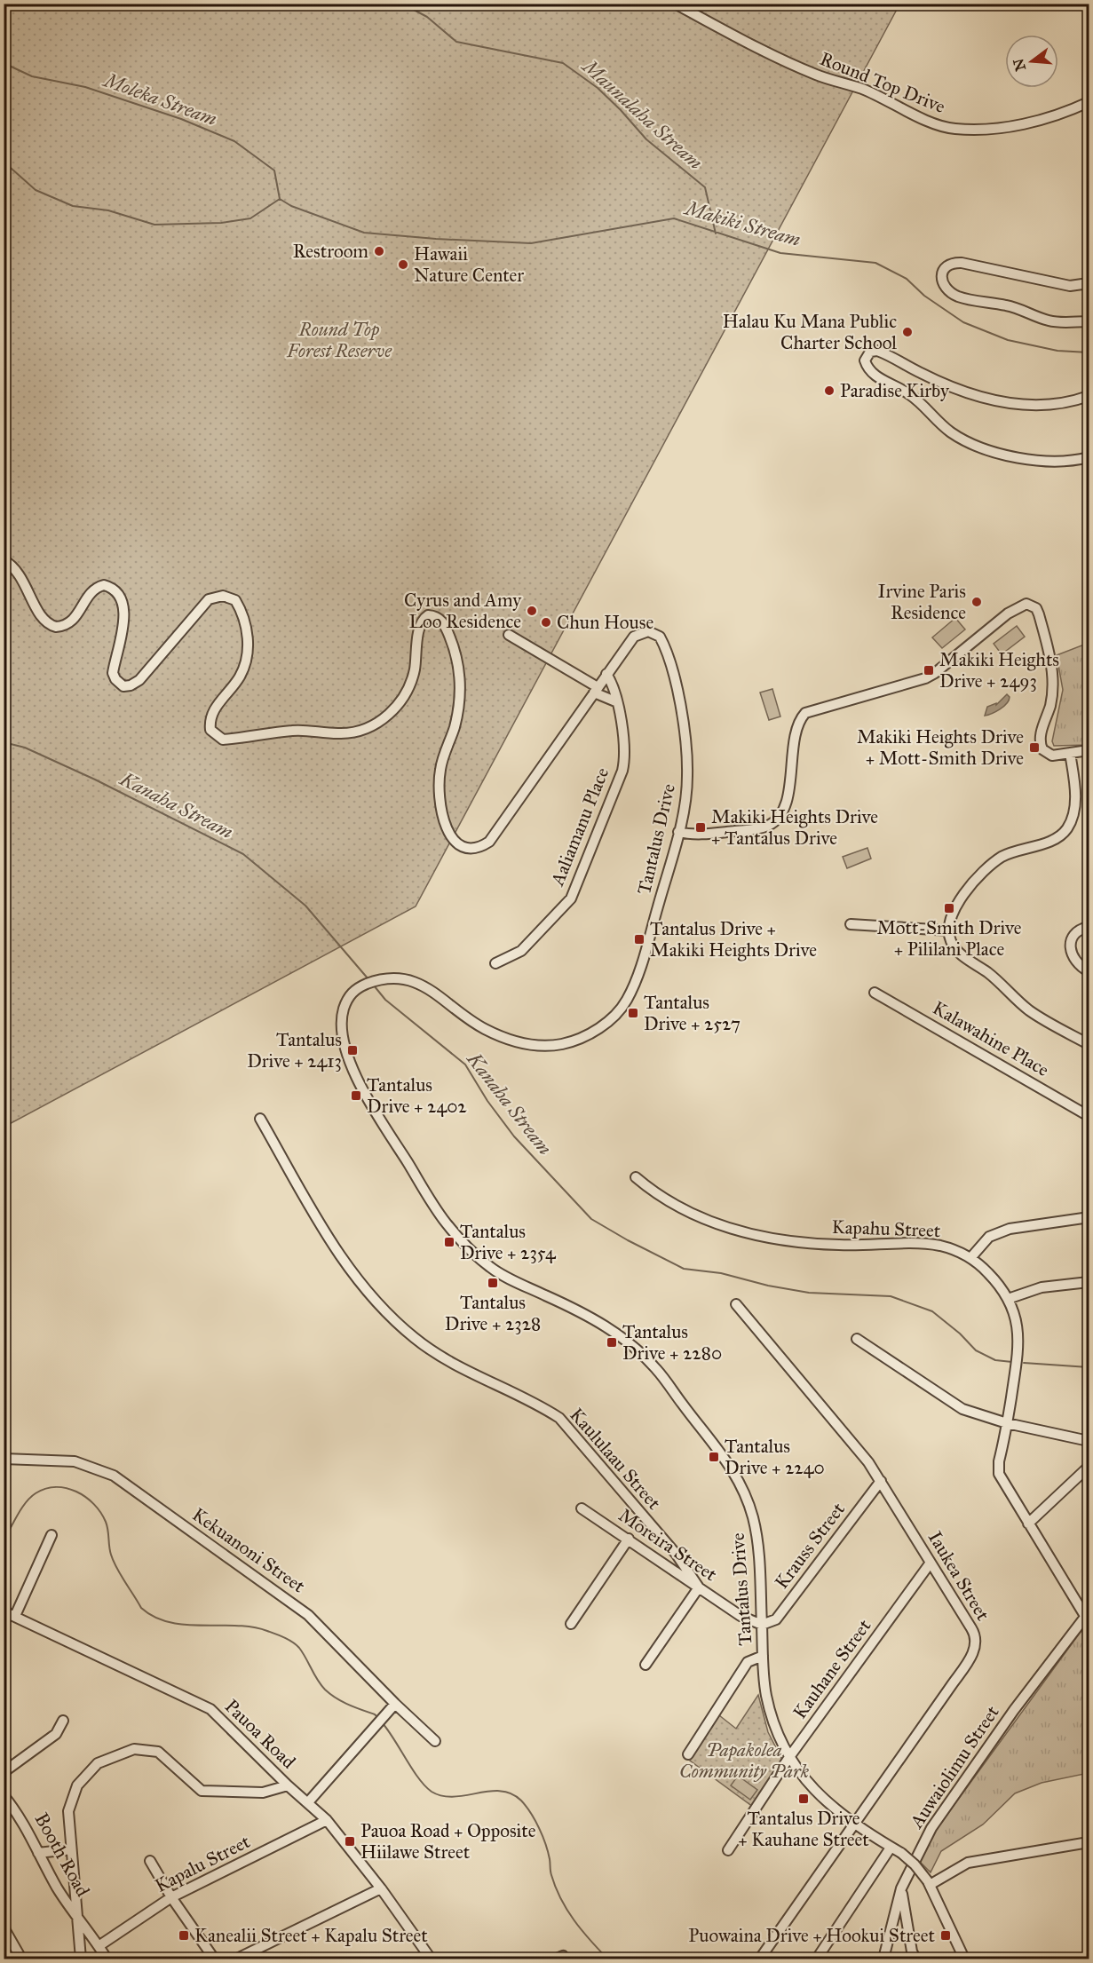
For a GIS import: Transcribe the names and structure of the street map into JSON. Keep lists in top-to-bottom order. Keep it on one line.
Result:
{"streets":{"street":["Round Top Drive","Aaliamanu Place","Tantalus Drive","Kalawahine Place","Kapahu Street","Kaululaau Street","Moreira Street","Krauss Street","Kekuanoni Street","Iaukea Street","Kauhane Street","Pauoa Road","Auwaiolimu Street","Booth Road","Kapalu Street"]},"crossings":[["Aaliamanu Place","Tantalus Drive"],["Tantalus Drive","Moreira Street"],["Tantalus Drive","Krauss Street"],["Tantalus Drive","Iaukea Street"],["Tantalus Drive","Kauhane Street"],["Kapahu Street","Auwaiolimu Street"],["Kaululaau Street","Moreira Street"],["Moreira Street","Krauss Street"],["Krauss Street","Iaukea Street"],["Iaukea Street","Kauhane Street"],["Pauoa Road","Kapalu Street"],["Booth Road","Kapalu Street"]],"water":["Moleka Stream","Maunalaha Stream","Makiki Stream","Kanaha Stream"],"parks":["Round Top Forest Reserve","Papakolea Community Park"],"places":{"other":["Restroom","Hawaii Nature Center","Halau Ku Mana Public Charter School","Paradise Kirby","Irvine Paris Residence","Cyrus and Amy Loo Residence","Chun House"],"transit":["Makiki Heights Drive + 2493","Makiki Heights Drive + Mott-Smith Drive","Makiki Heights Drive + Tantalus Drive","Mott-Smith Drive + Pililani Place","Tantalus Drive + Makiki Heights Drive","Tantalus Drive + 2527","Tantalus Drive + 2413","Tantalus Drive + 2402","Tantalus Drive + 2354","Tantalus Drive + 2328","Tantalus Drive + 2280","Tantalus Drive + 2240","Tantalus Drive + Kauhane Street","Pauoa Road + Opposite Hiilawe Street","Kanealii Street + Kapalu Street","Puowaina Drive + Hookui Street"]},"north":"left"}
